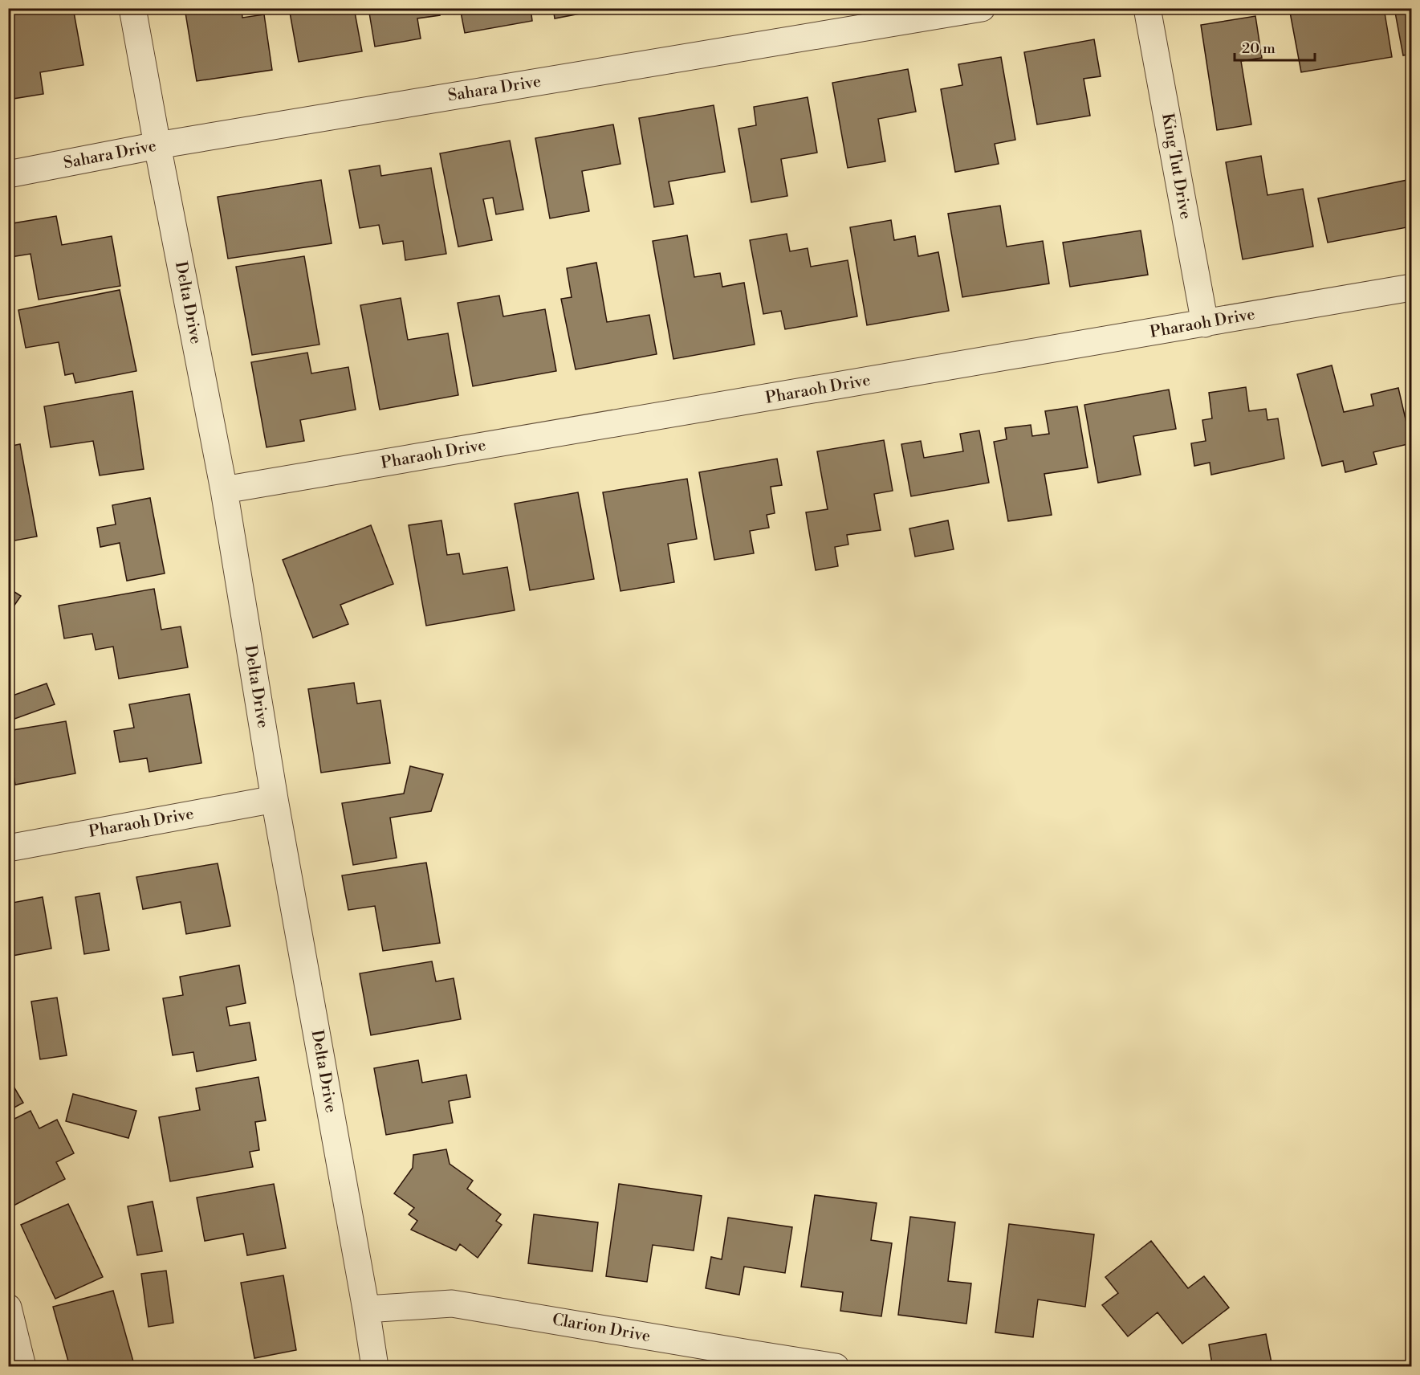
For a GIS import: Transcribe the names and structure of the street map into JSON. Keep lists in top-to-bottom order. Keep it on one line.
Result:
{"streets":{"street":["Sahara Drive","King Tut Drive","Delta Drive","Pharaoh Drive","Clarion Drive"]},"crossings":[["Sahara Drive","Delta Drive"],["King Tut Drive","Pharaoh Drive"],["Delta Drive","Pharaoh Drive"],["Delta Drive","Clarion Drive"]],"scale_bar":"20 m"}
